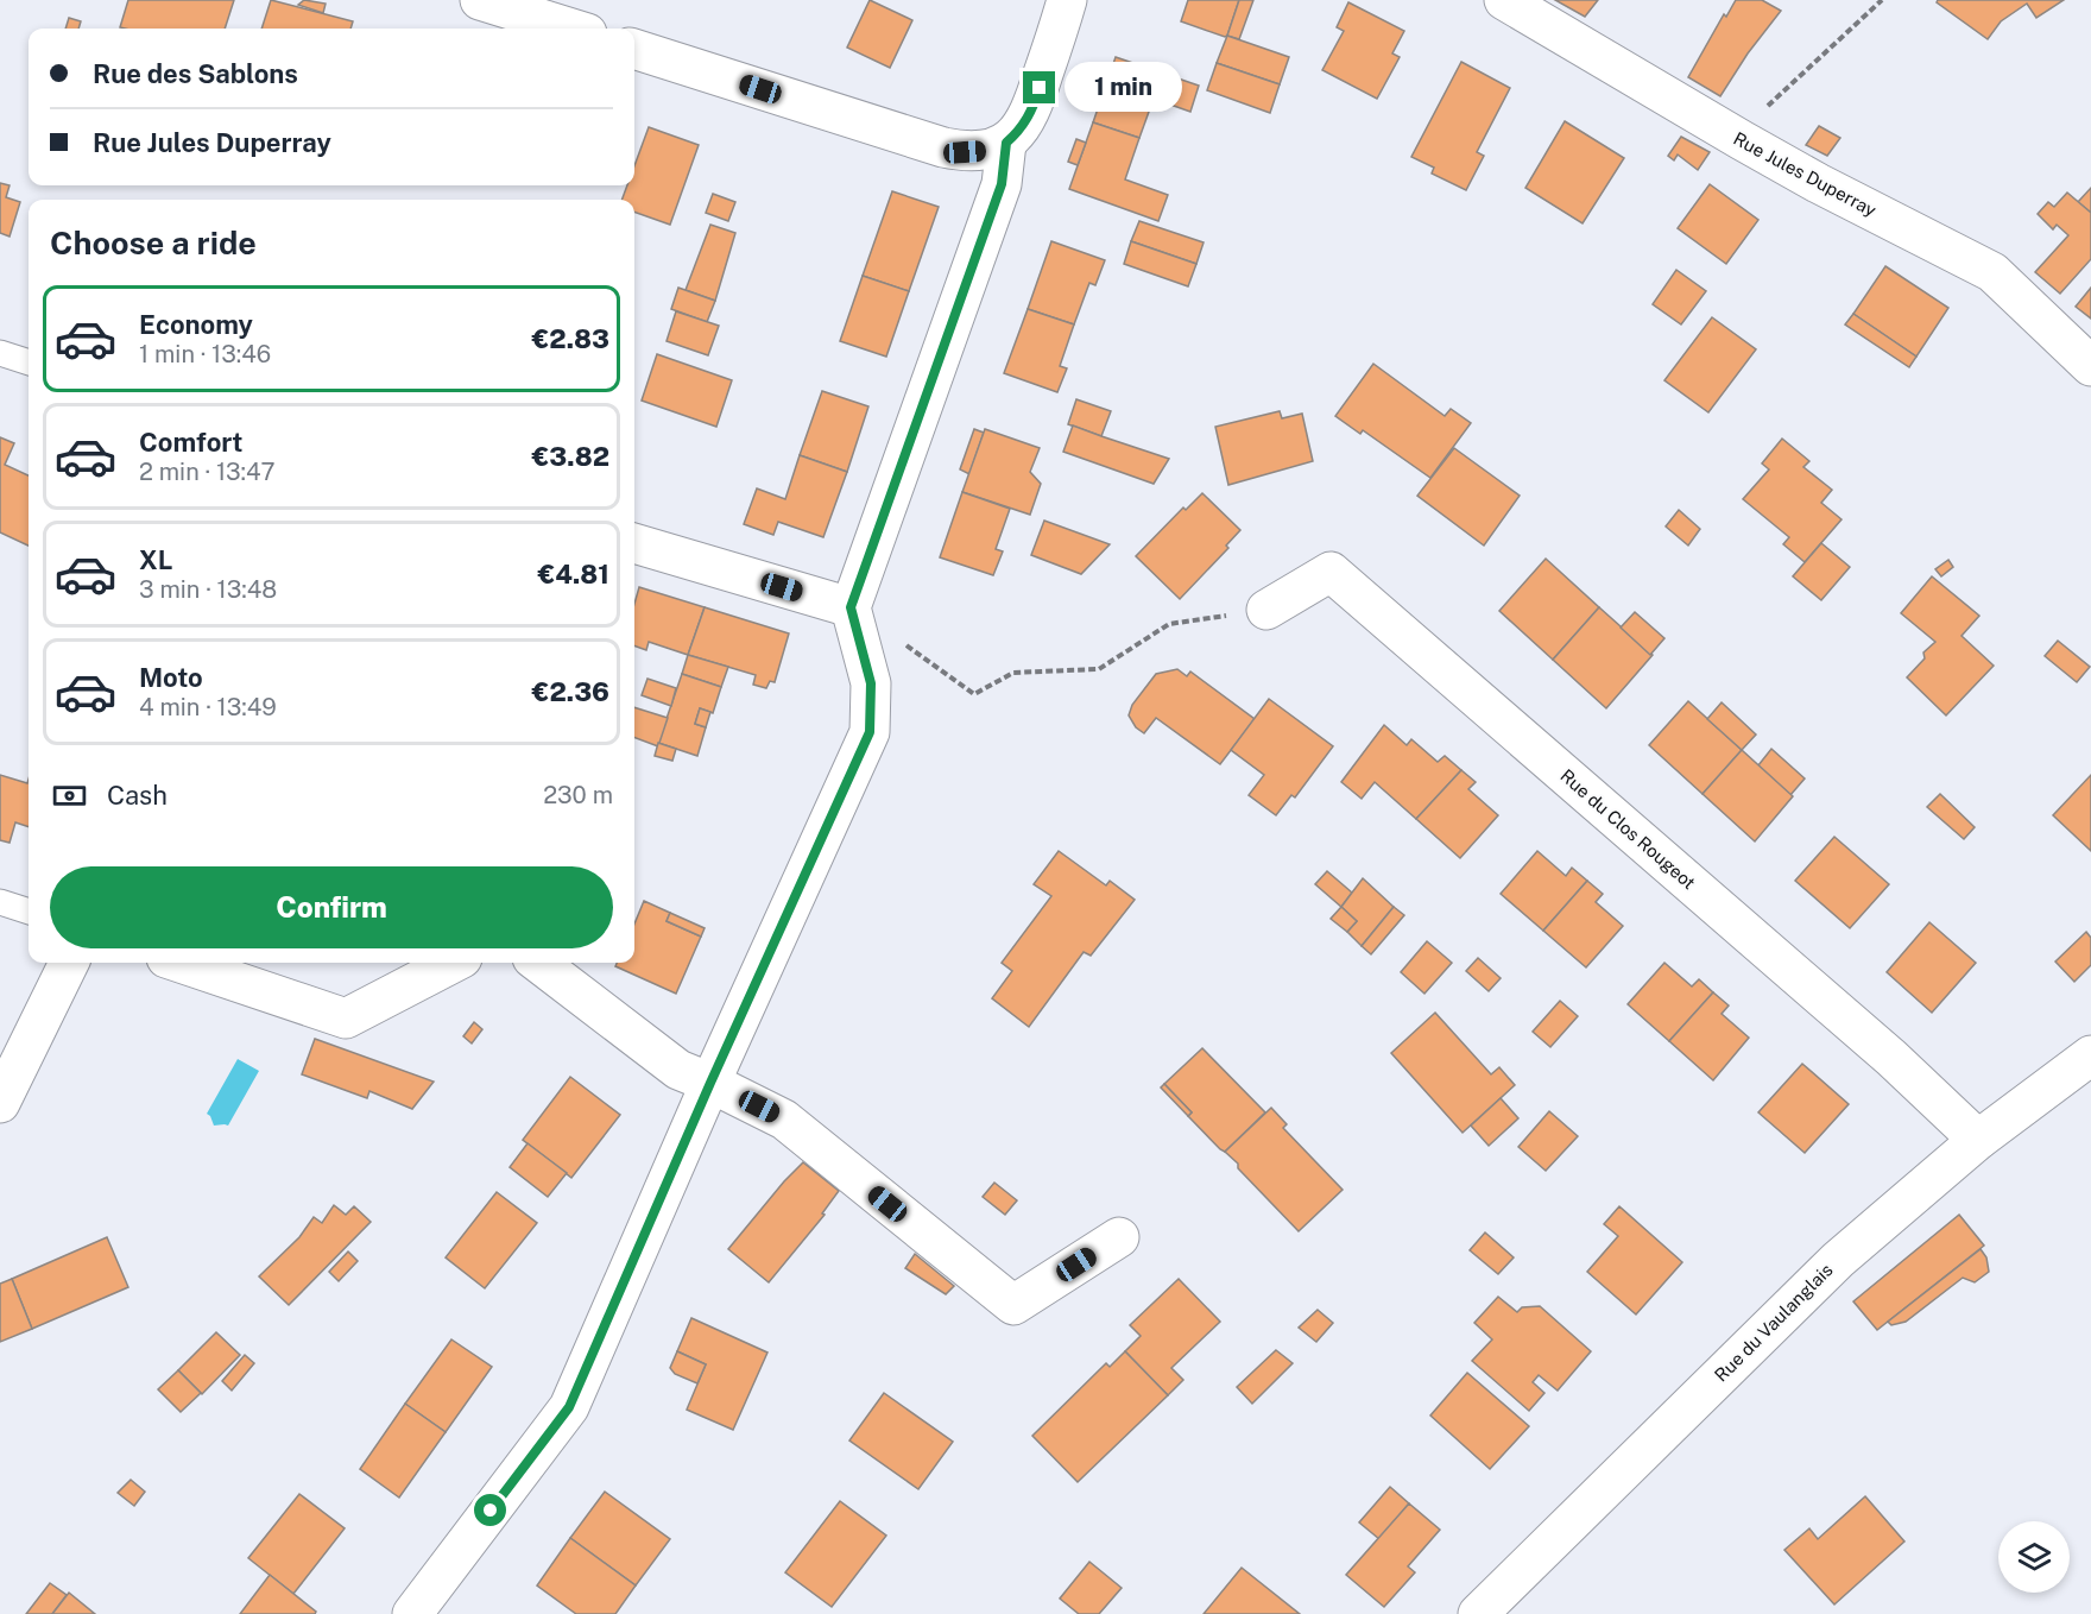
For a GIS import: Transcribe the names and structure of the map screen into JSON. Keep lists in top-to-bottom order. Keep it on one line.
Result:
{"streets":{"street":["Rue Jules Duperray","Rue du Clos Rougeot","Rue du Vaulanglais"]},"crossings":[["Rue du Clos Rougeot","Rue du Vaulanglais"]],"page":{"banner":["Rue des Sablons","Rue Jules Duperray"],"bubble":"1 min","heading":"Choose a ride","list":[{"name":"Economy","note":"1 min · 13:46","value":"€2.83"},{"name":"Comfort","note":"2 min · 13:47","value":"€3.82"},{"name":"XL","note":"3 min · 13:48","value":"€4.81"},{"name":"Moto","note":"4 min · 13:49","value":"€2.36"}],"pay":["Cash","230 m"],"buttons":"Confirm"}}
